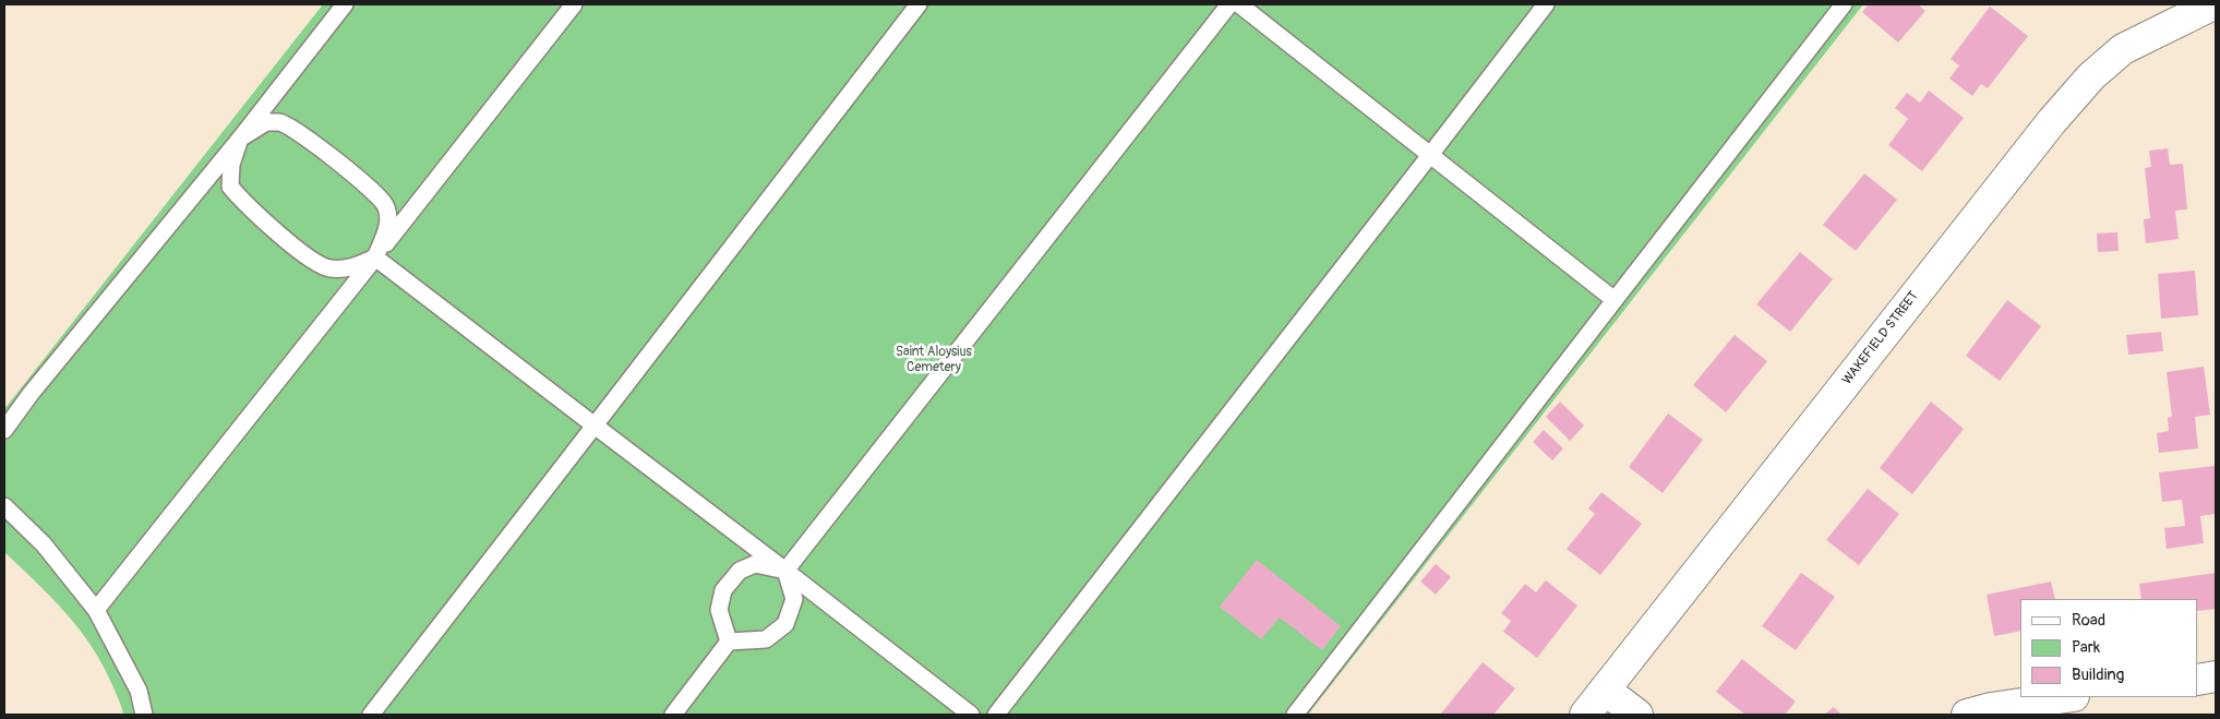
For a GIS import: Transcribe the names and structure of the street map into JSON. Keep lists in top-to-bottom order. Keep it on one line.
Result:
{"streets":{"street":["WAKEFIELD STREET"]},"parks":["Saint Aloysius Cemetery"],"legend":["Road","Park","Building"]}
